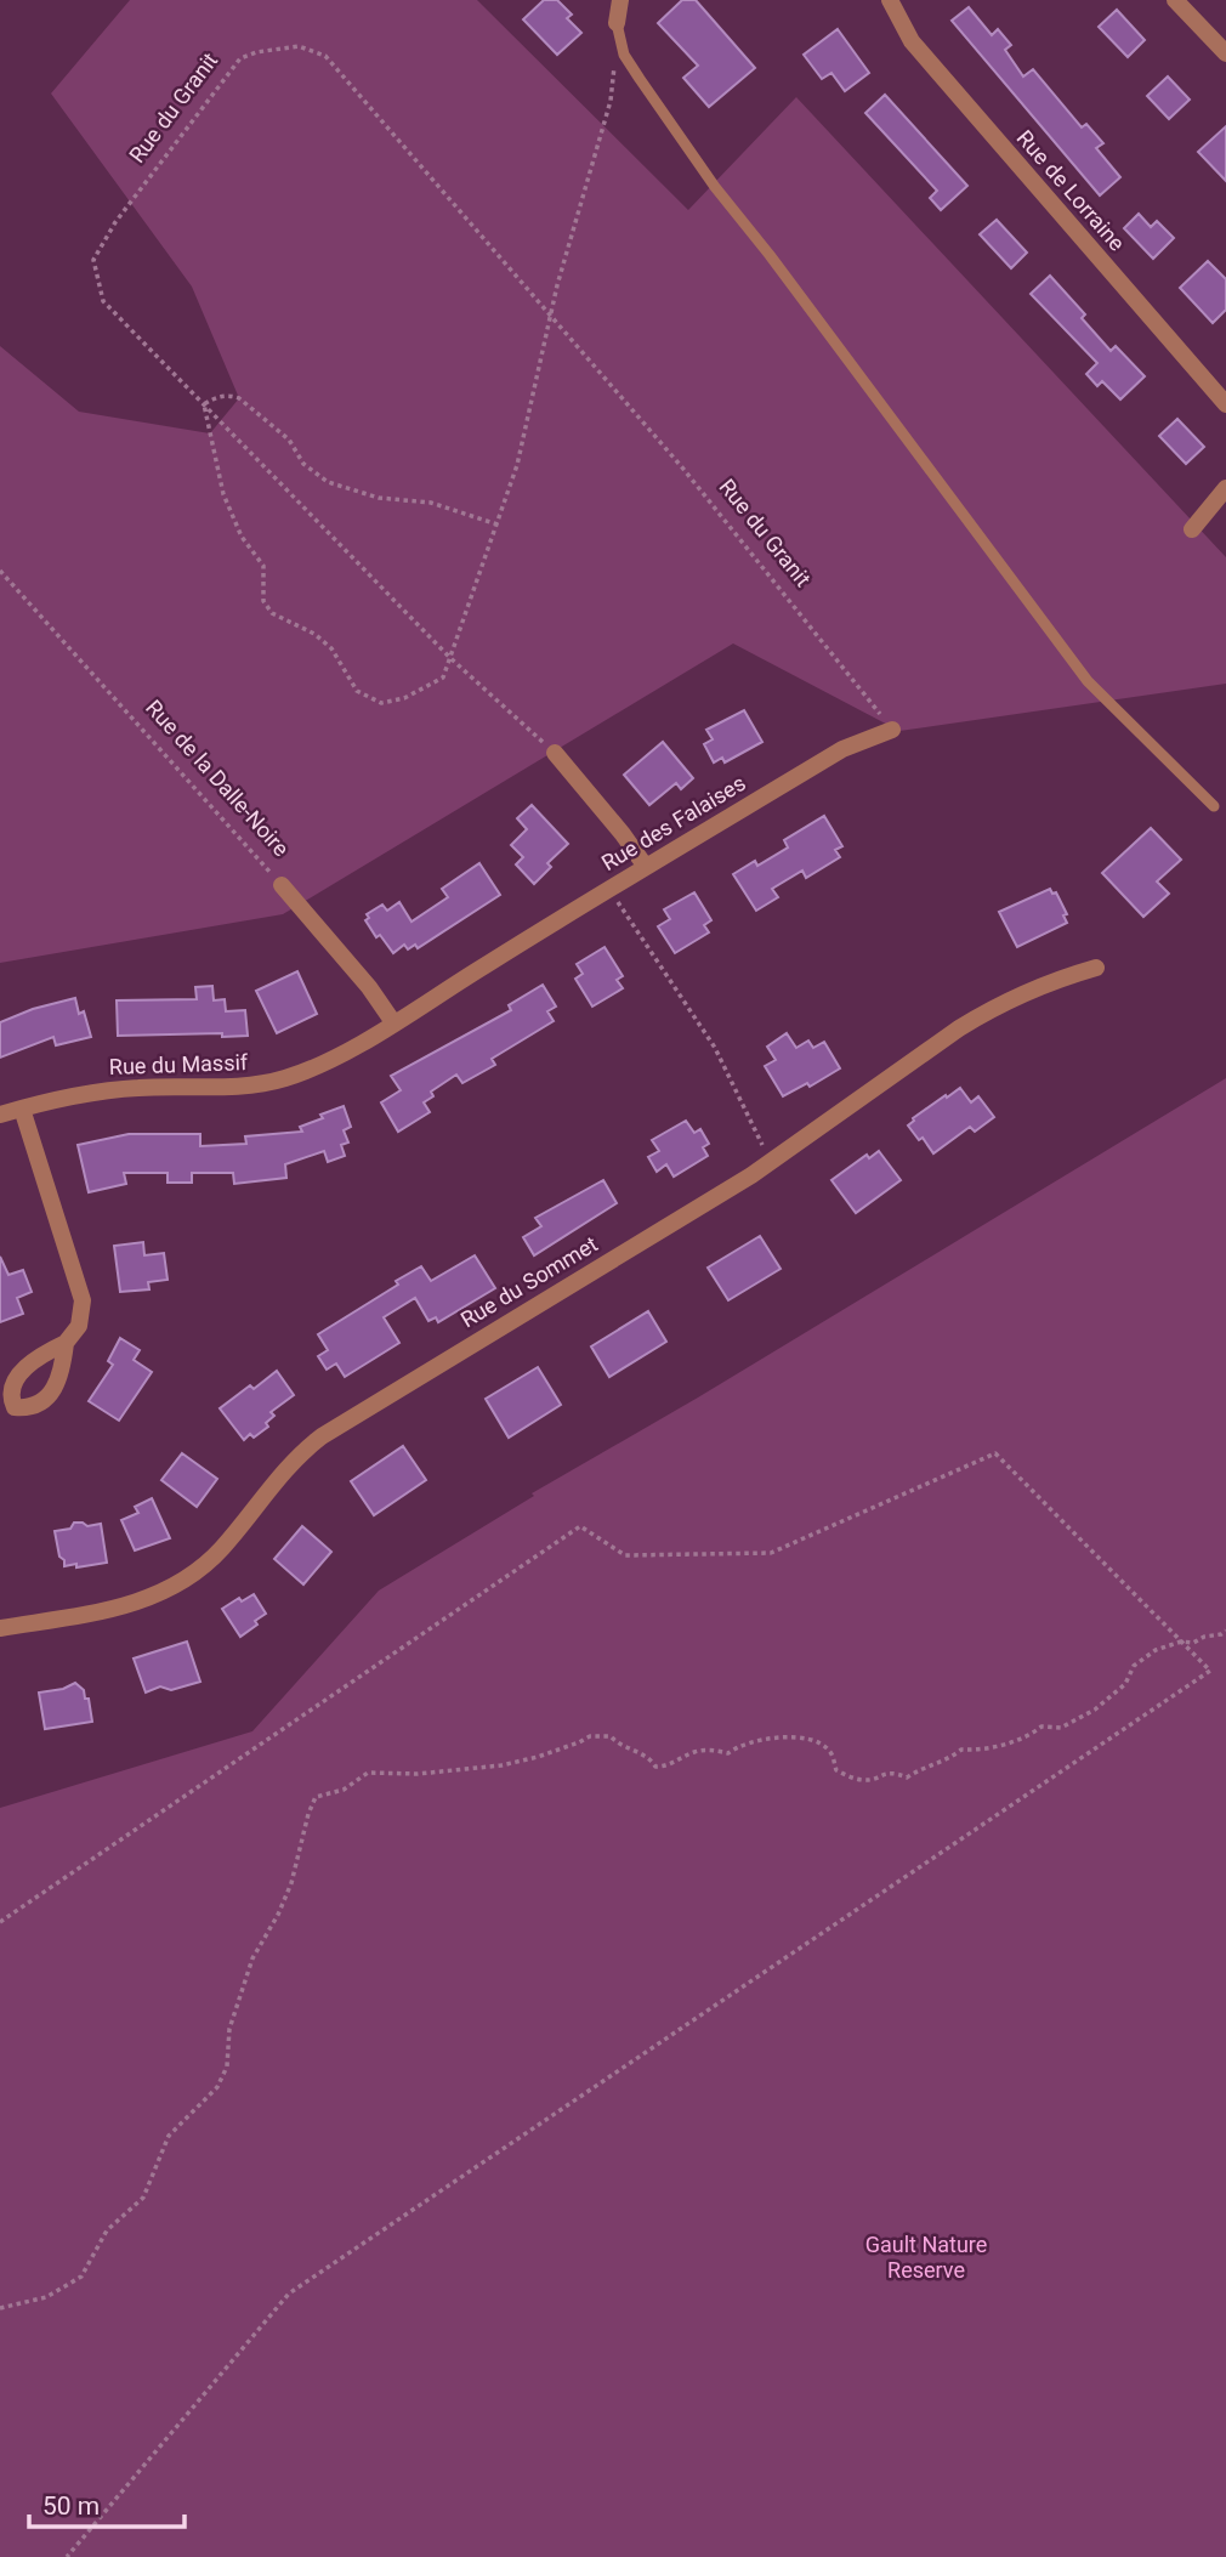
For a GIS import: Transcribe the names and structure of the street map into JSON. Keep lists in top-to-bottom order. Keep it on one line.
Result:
{"streets":{"street":["Rue de Lorraine","Rue de la Dalle-Noire","Rue des Falaises","Rue du Massif","Rue du Sommet"],"path":["Rue du Granit"]},"crossings":[["Rue du Granit","Rue des Falaises"],["Rue de la Dalle-Noire","Rue du Massif"],["Rue des Falaises","Rue du Massif"]],"parks":["Gault Nature Reserve"],"scale_bar":"50 m"}
